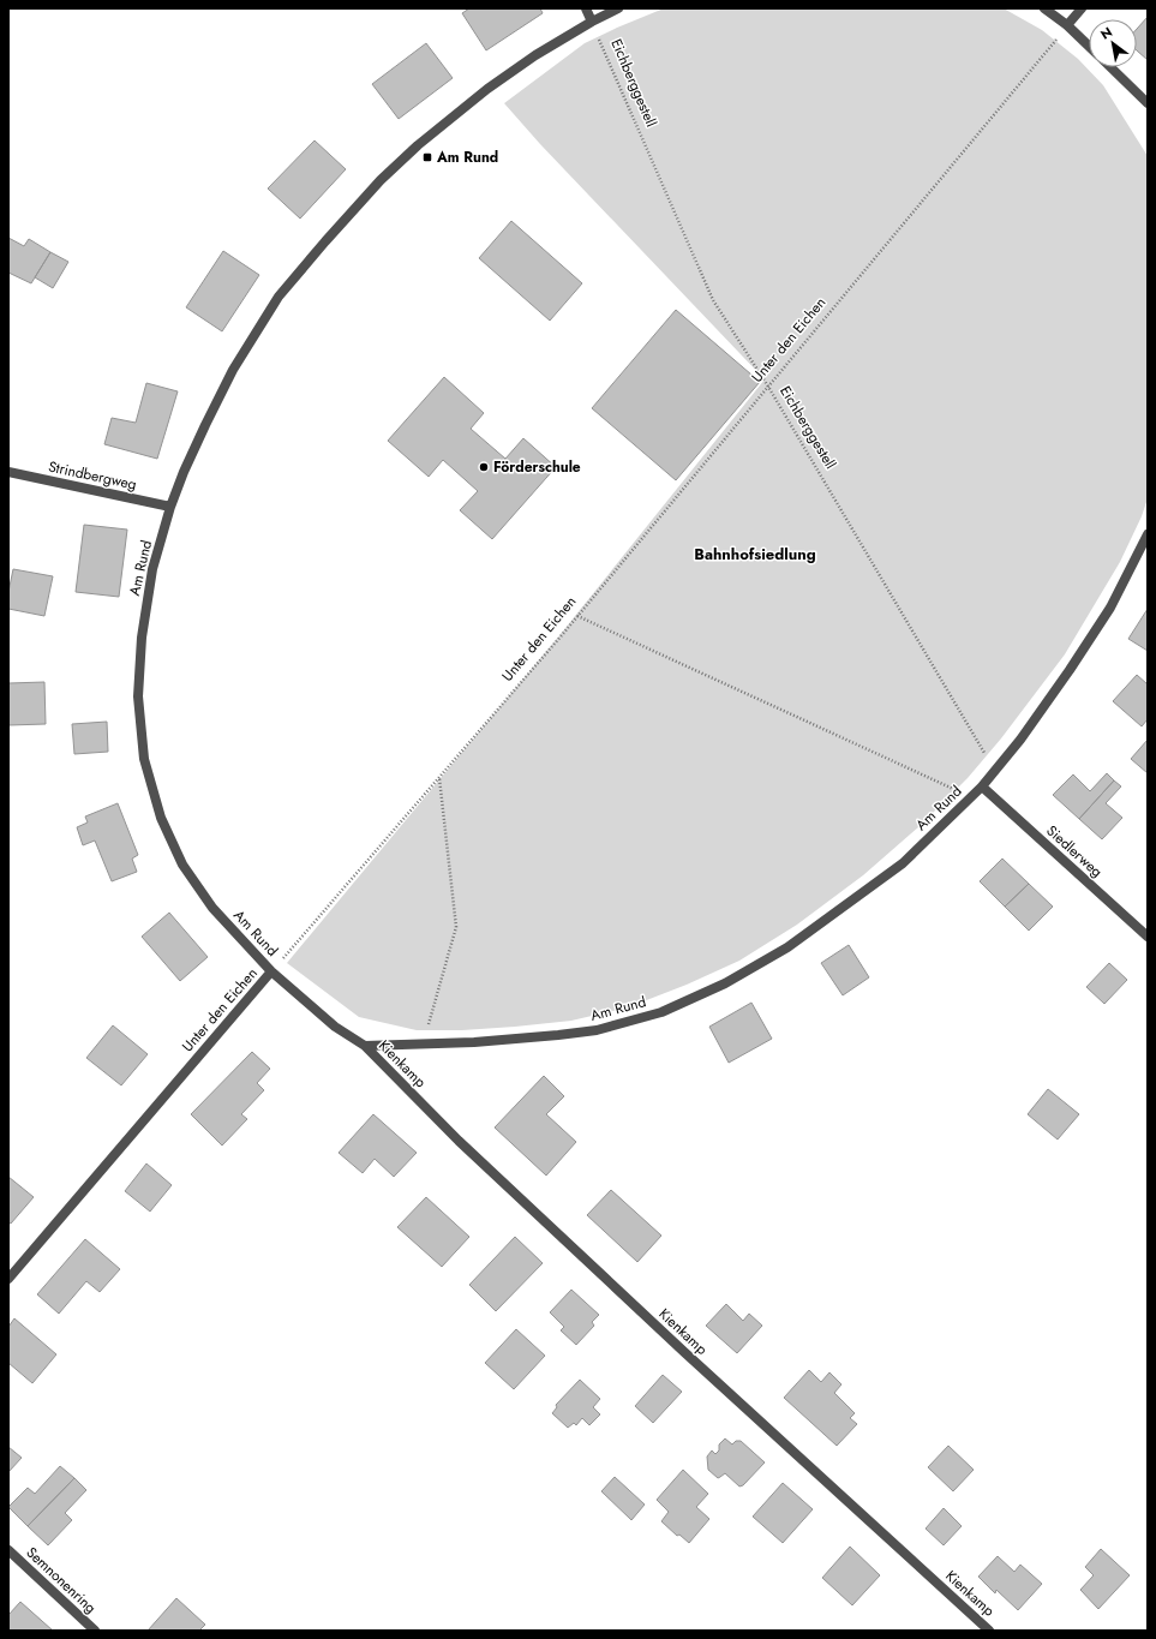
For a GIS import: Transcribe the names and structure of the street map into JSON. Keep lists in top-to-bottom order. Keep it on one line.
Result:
{"streets":{"street":["Unter den Eichen","Strindbergweg","Am Rund","Siedlerweg","Kienkamp","Semnonenring"],"path":["Eichberggestell"]},"crossings":[["Eichberggestell","Unter den Eichen"],["Eichberggestell","Am Rund"],["Unter den Eichen","Am Rund"],["Strindbergweg","Am Rund"],["Am Rund","Siedlerweg"],["Am Rund","Kienkamp"]],"districts":["Bahnhofsiedlung"],"places":{"transit":["Am Rund"],"other":["Förderschule"]},"north":"top left"}
